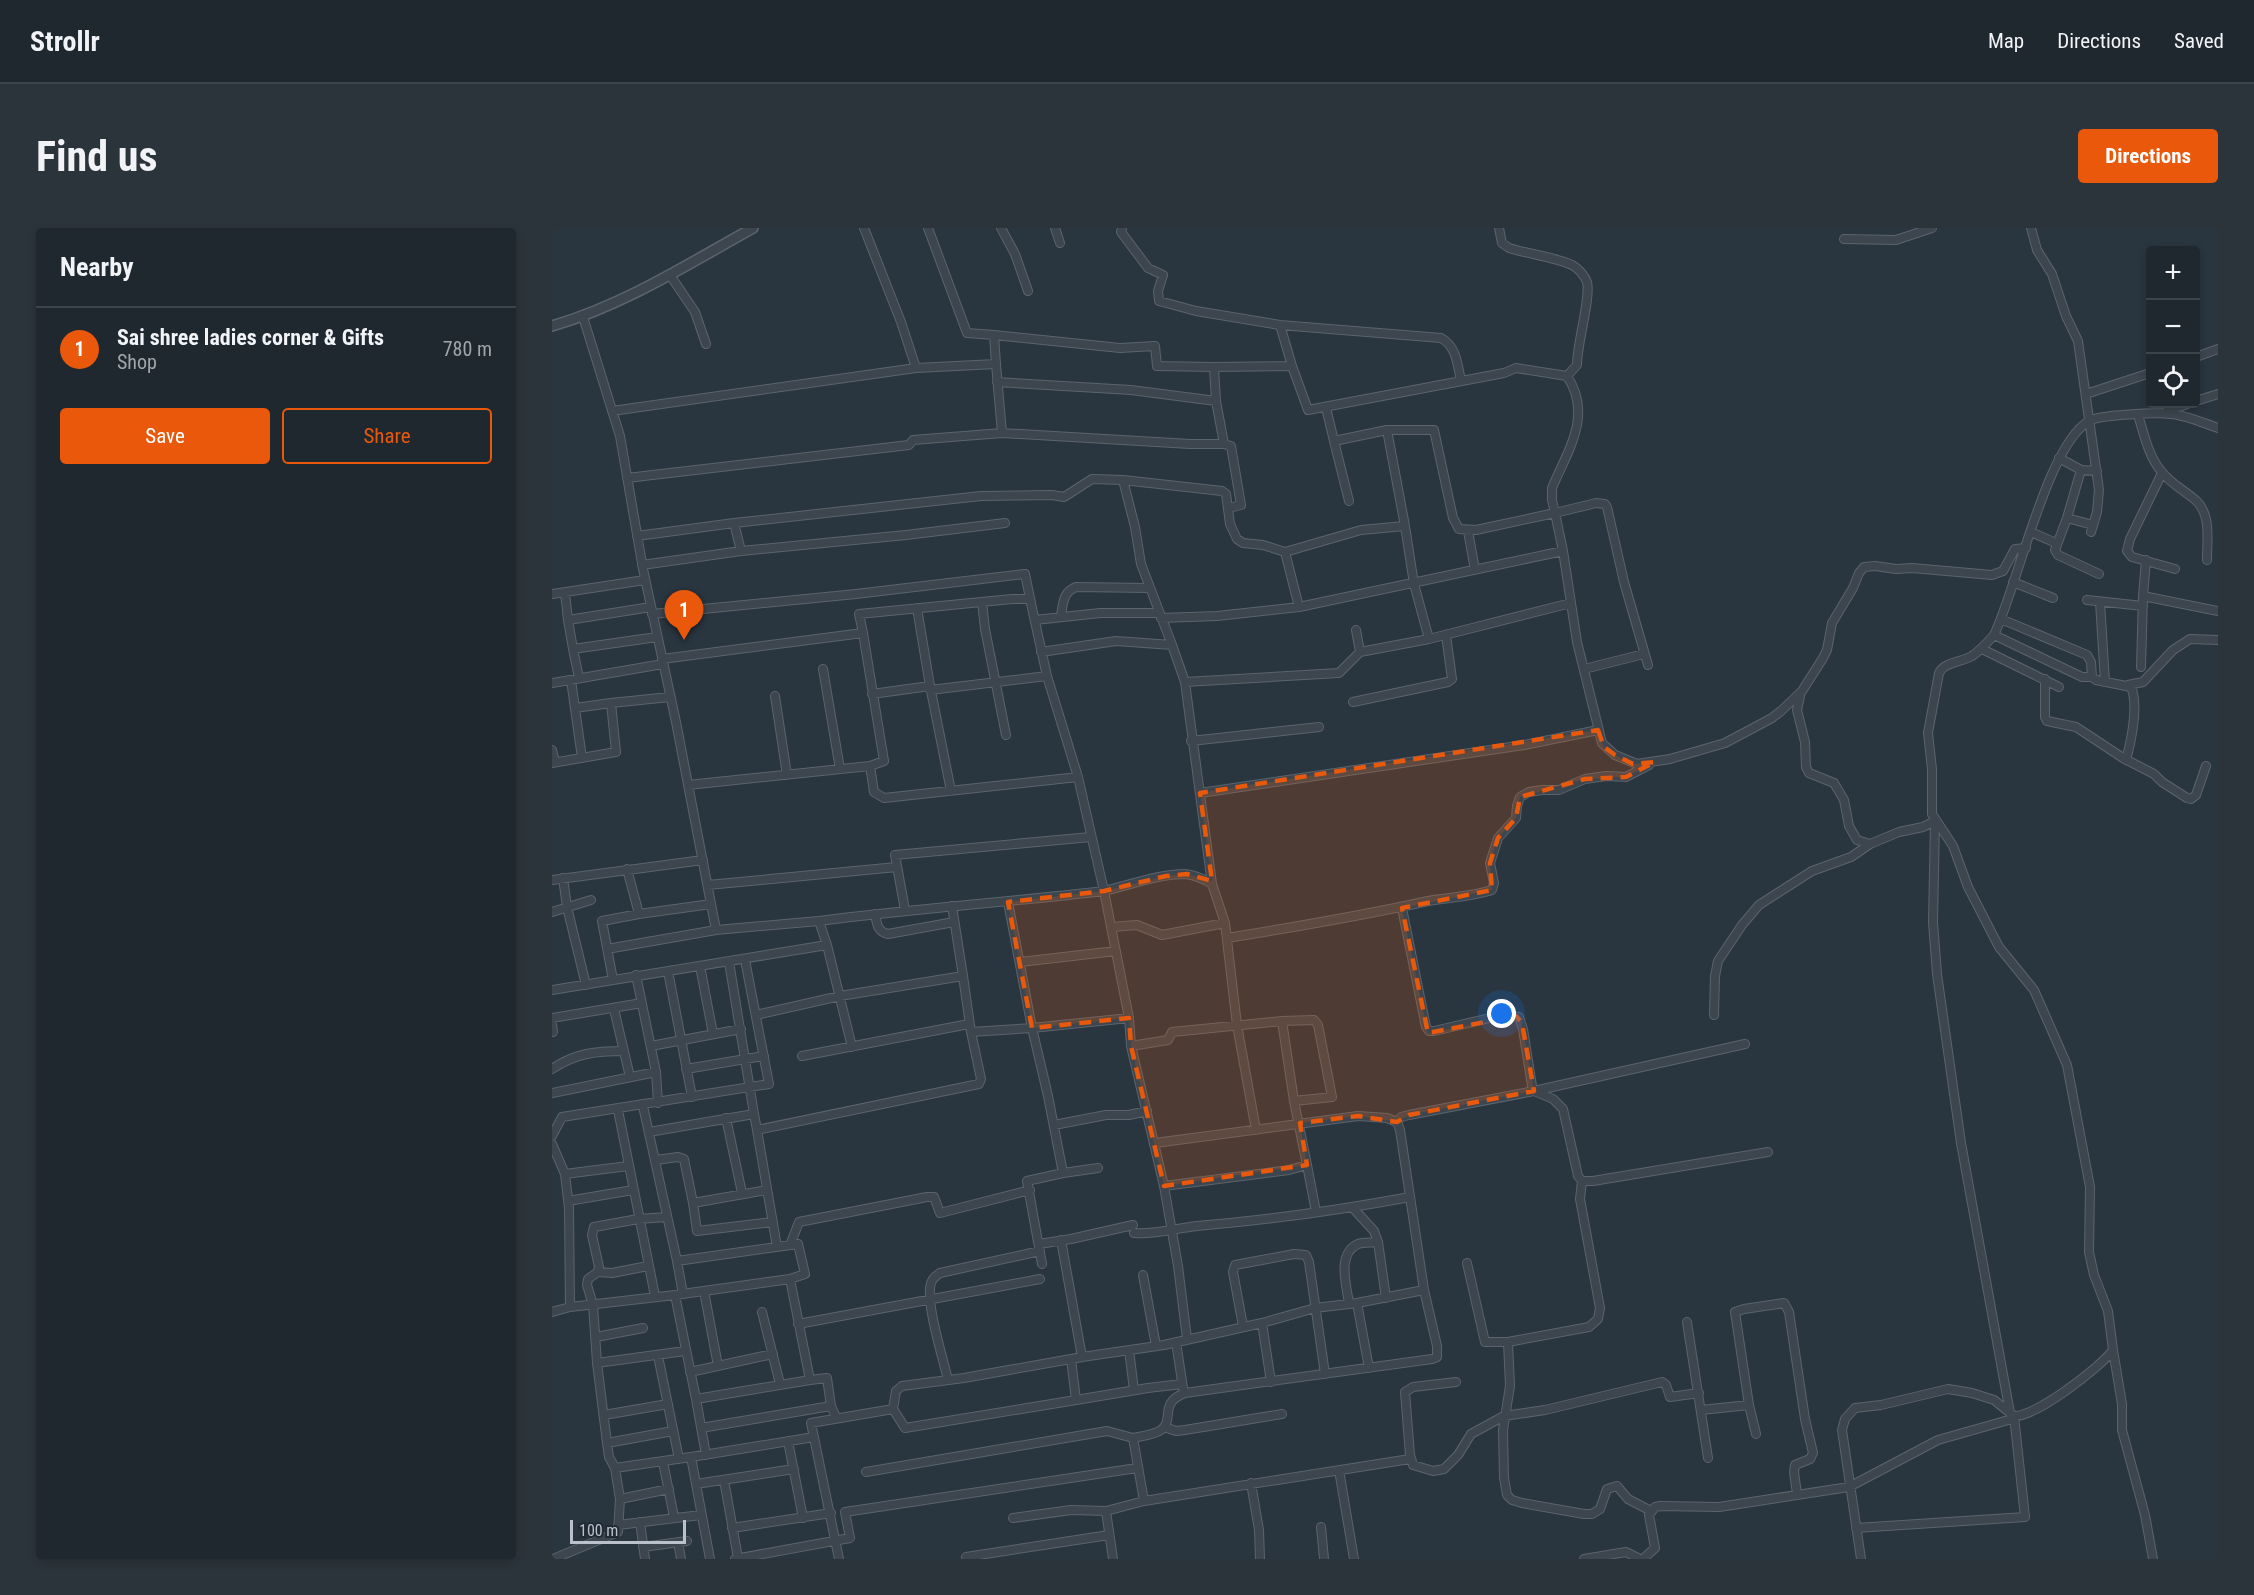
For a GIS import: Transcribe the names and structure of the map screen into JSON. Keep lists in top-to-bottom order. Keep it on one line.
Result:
{"scale_bar":"100 m","page":{"header":"Strollr","nav":["Map","Directions","Saved"],"buttons":["Directions",["Save","Share"]],"title":"Find us","heading":"Nearby","map_buttons":["+","−"],"list":[{"mark":"1","name":"Sai shree ladies corner & Gifts","note":"Shop","value":"780 m"}],"pins":"1","scale":"100 m"}}
